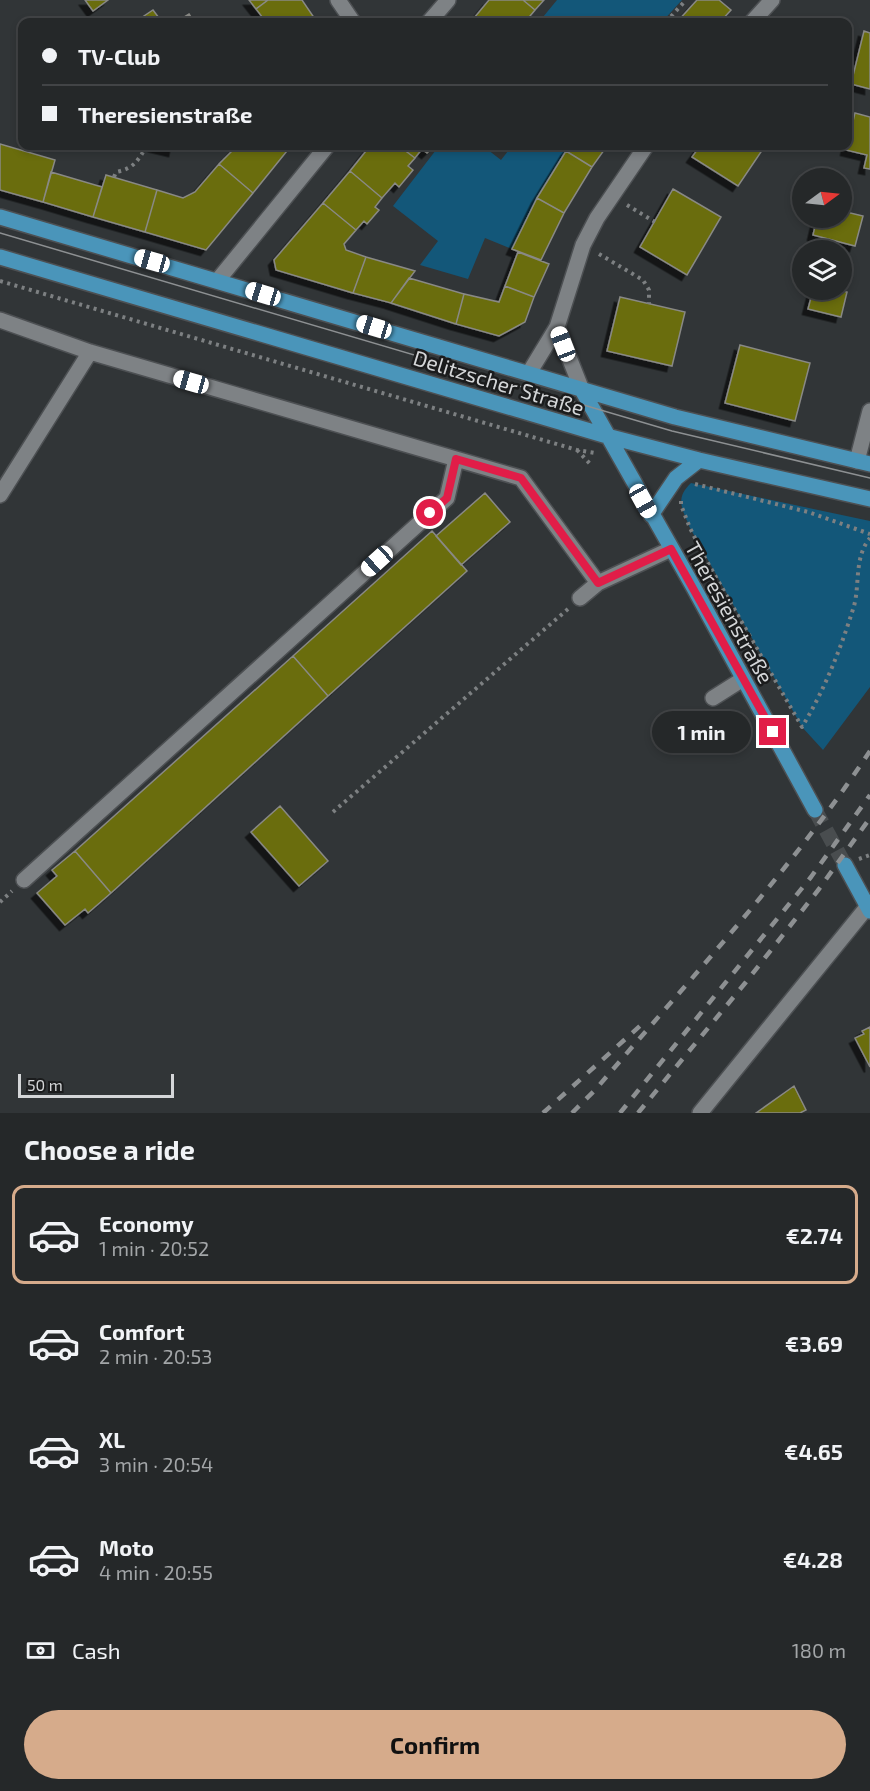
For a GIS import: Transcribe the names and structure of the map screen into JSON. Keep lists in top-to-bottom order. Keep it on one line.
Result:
{"streets":{"main road":["Delitzscher Straße","Theresienstraße"]},"crossings":[["Delitzscher Straße","Theresienstraße"]],"scale_bar":"50 m","north":"right","page":{"banner":["TV-Club","Theresienstraße"],"bubble":"1 min","scale":"50 m","heading":"Choose a ride","list":[{"name":"Economy","note":"1 min · 20:52","value":"€2.74"},{"name":"Comfort","note":"2 min · 20:53","value":"€3.69"},{"name":"XL","note":"3 min · 20:54","value":"€4.65"},{"name":"Moto","note":"4 min · 20:55","value":"€4.28"}],"pay":["Cash","180 m"],"buttons":"Confirm"}}
